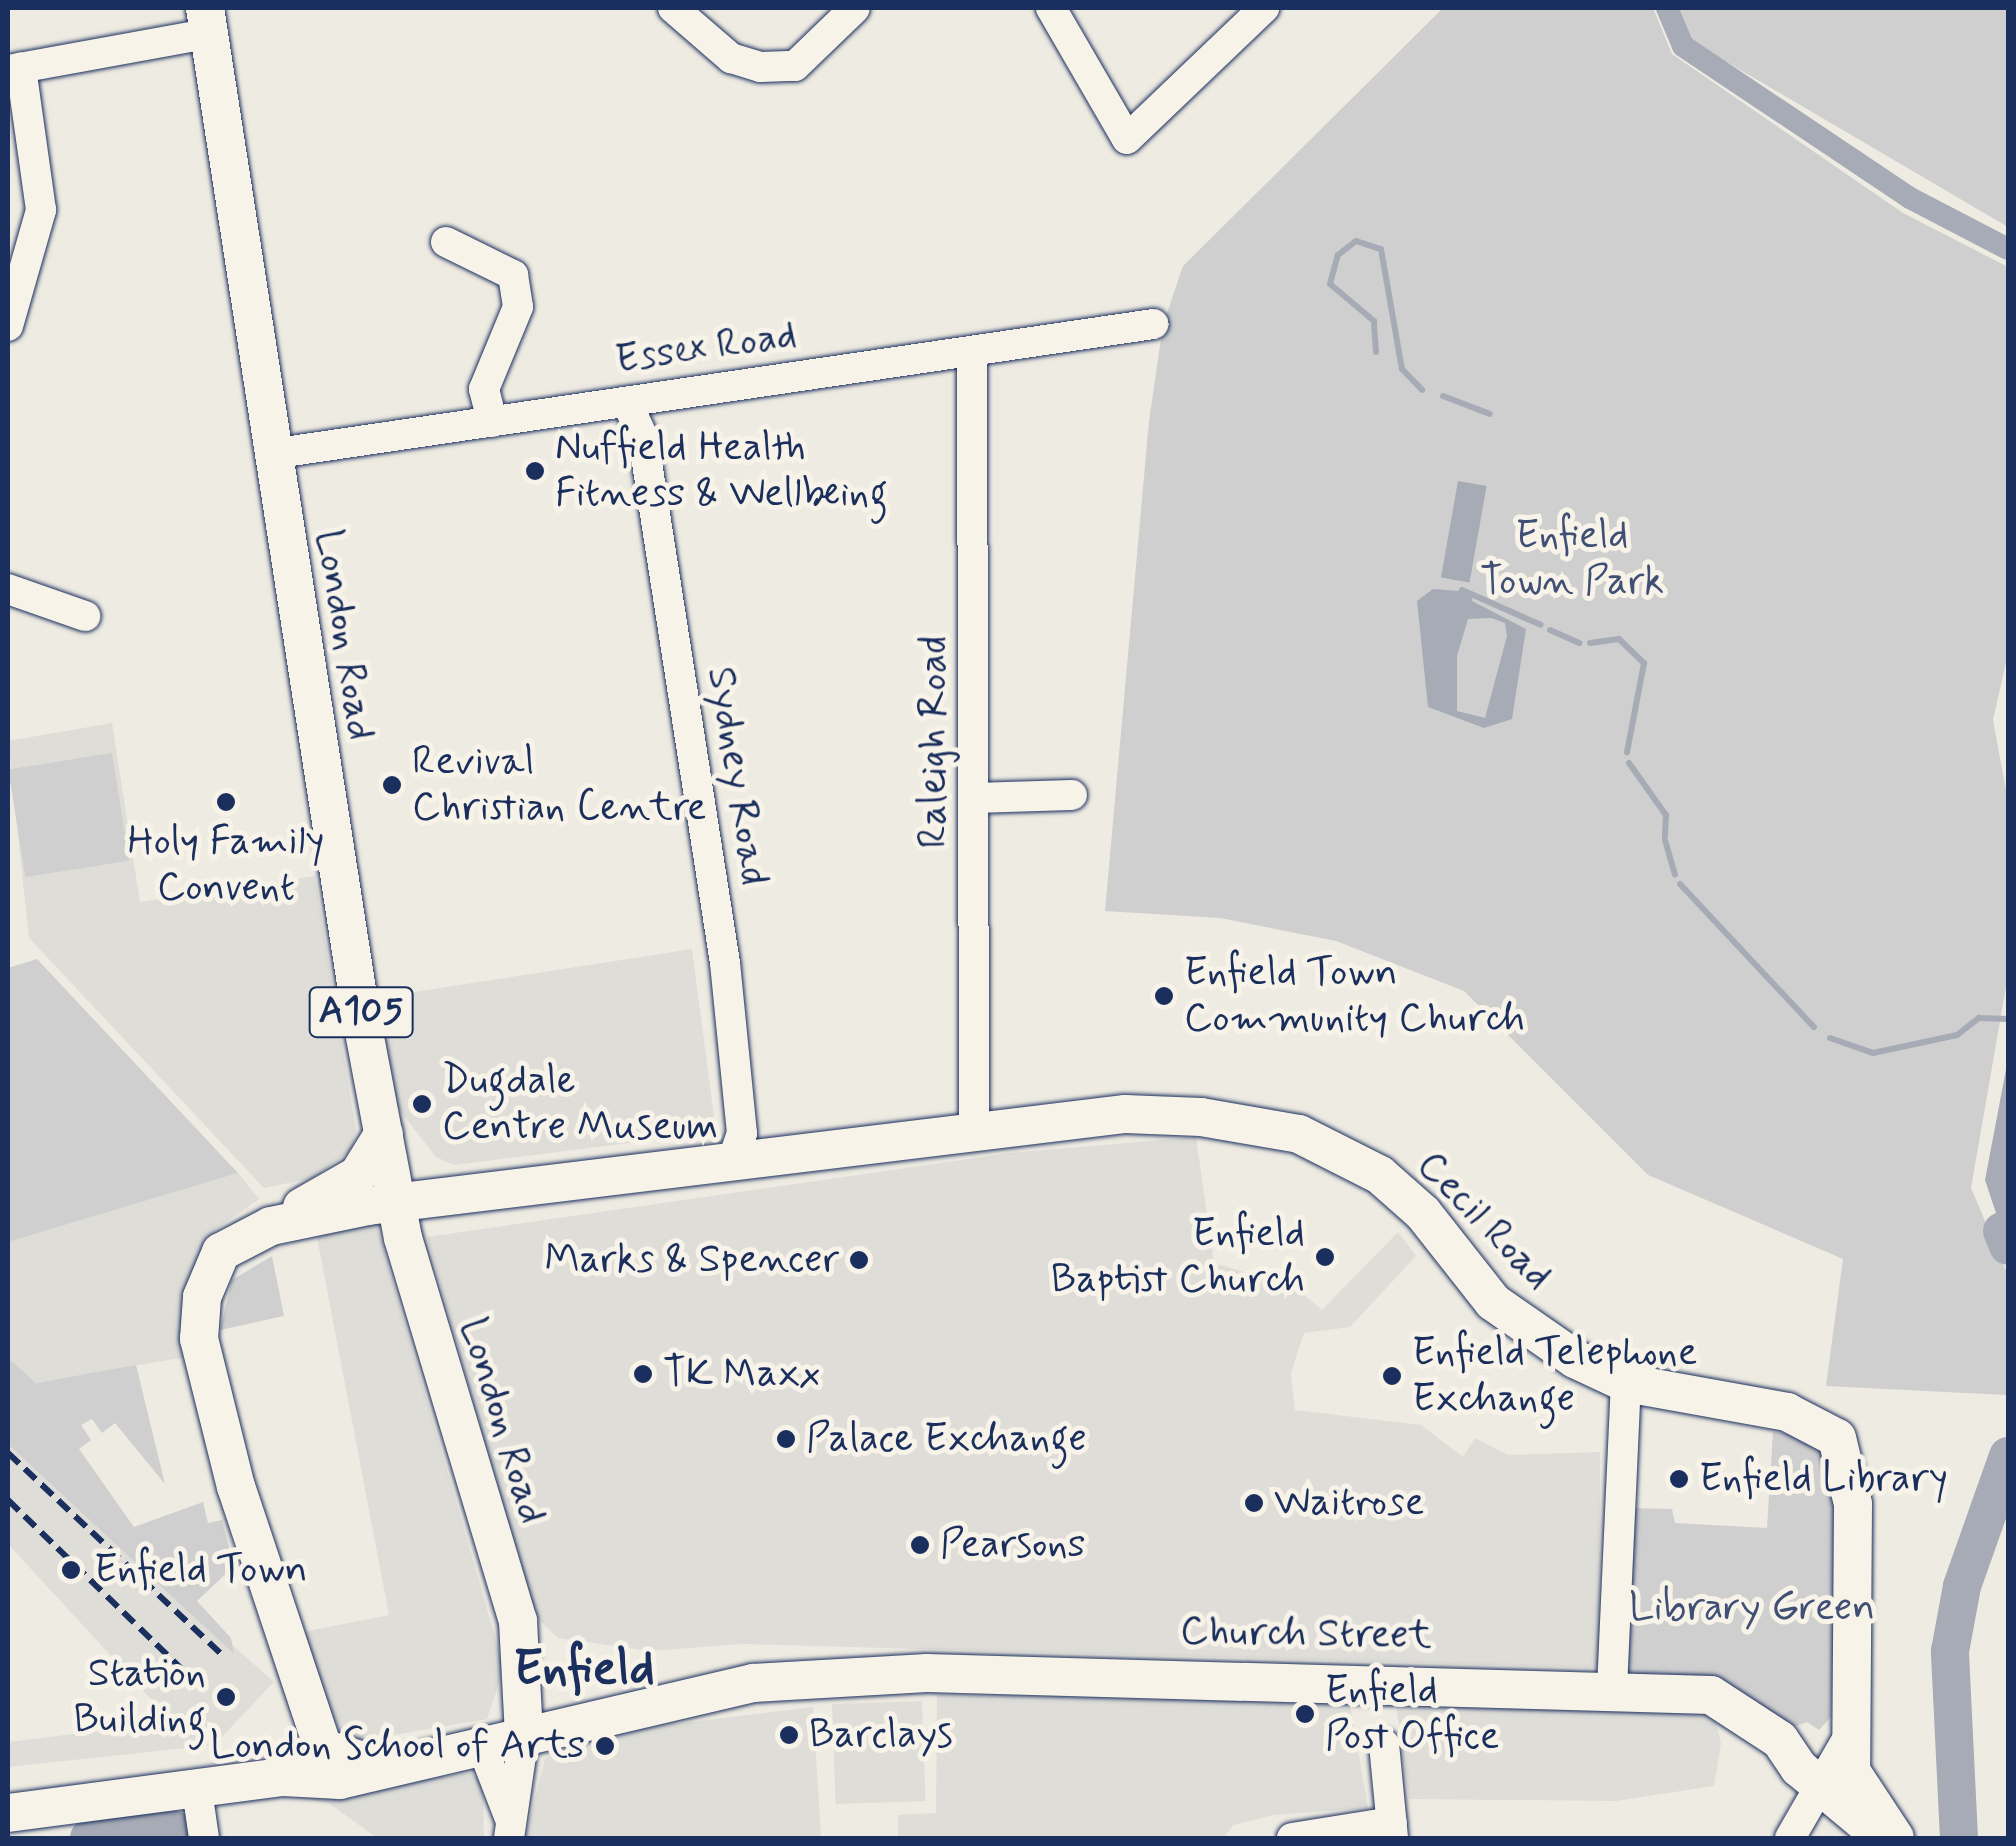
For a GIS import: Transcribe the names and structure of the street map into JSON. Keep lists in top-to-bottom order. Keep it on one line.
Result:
{"streets":{"main road":["London Road","A105","Cecil Road","Church Street"],"street":["Essex Road","Raleigh Road","Sydney Road"]},"crossings":[["Essex Road","London Road"],["Essex Road","Raleigh Road"],["Essex Road","Sydney Road"],["London Road","Cecil Road"],["London Road","Church Street"],["Raleigh Road","Cecil Road"],["Sydney Road","Cecil Road"],["Cecil Road","Church Street"]],"districts":["Enfield"],"parks":["Enfield Town Park","Library Green"],"places":["Nuffield Health Fitness & Wellbeing","Revival Christian Centre","Holy Family Convent","Enfield Town Community Church","Dugdale Centre Museum","Enfield Baptist Church","Marks & Spencer","TK Maxx","Enfield Telephone Exchange","Palace Exchange","Enfield Library","Waitrose","Pearsons","Enfield Town","Station Building","Enfield Post Office","Barclays","London School of Arts"]}
